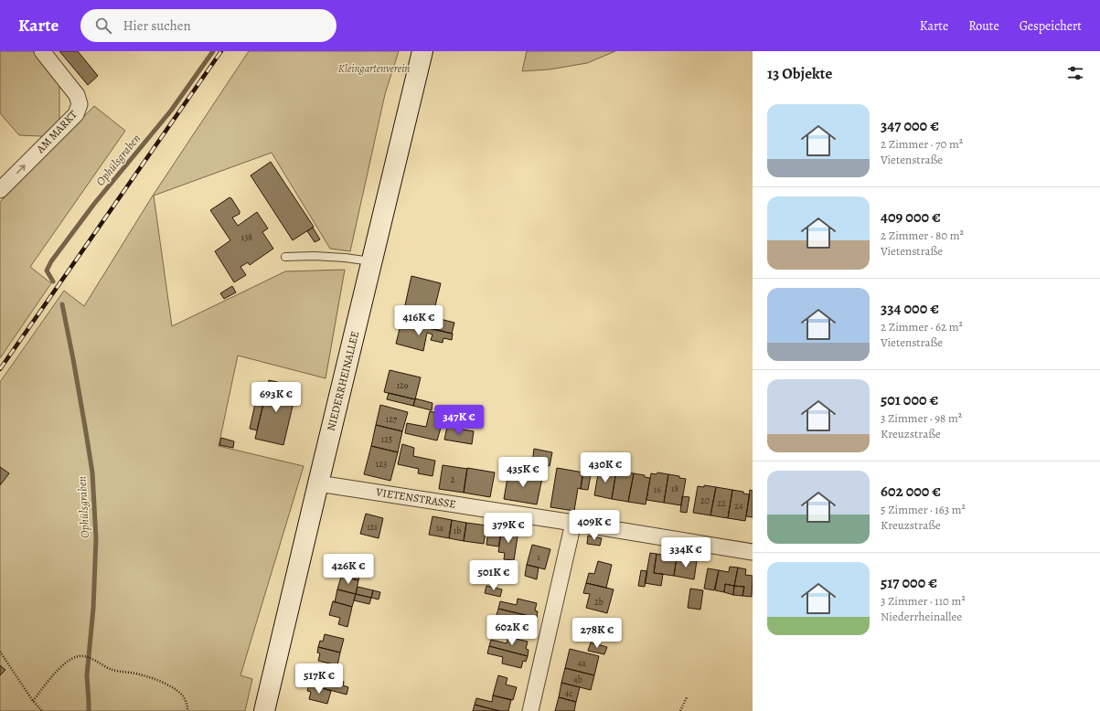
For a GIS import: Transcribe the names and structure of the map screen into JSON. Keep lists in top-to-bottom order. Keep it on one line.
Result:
{"streets":{"main road":["NIEDERRHEINALLEE"],"street":["AM MARKT","VIETENSTRASSE"]},"crossings":[["NIEDERRHEINALLEE","VIETENSTRASSE"]],"water":["Ophülsgraben"],"parks":["Kleingartenverein"],"house_numbers":["138","129","127","125","123","2","18","16","20","22","24","121","1a","1b","1","2b","4a","4b","4c"],"page":{"header":"Karte","search":"Hier suchen","nav":["Karte","Route","Gespeichert"],"heading":"13 Objekte","list":[{"name":"347 000 €","note":"2 Zimmer · 70 m² · Vietenstraße"},{"name":"409 000 €","note":"2 Zimmer · 80 m² · Vietenstraße"},{"name":"334 000 €","note":"2 Zimmer · 62 m² · Vietenstraße"},{"name":"501 000 €","note":"3 Zimmer · 98 m² · Kreuzstraße"},{"name":"602 000 €","note":"5 Zimmer · 163 m² · Kreuzstraße"},{"name":"517 000 €","note":"3 Zimmer · 110 m² · Niederrheinallee"}],"price":["416K €","693K €","347K €","430K €","435K €","409K €","379K €","334K €","426K €","501K €","602K €","278K €","517K €"]}}
